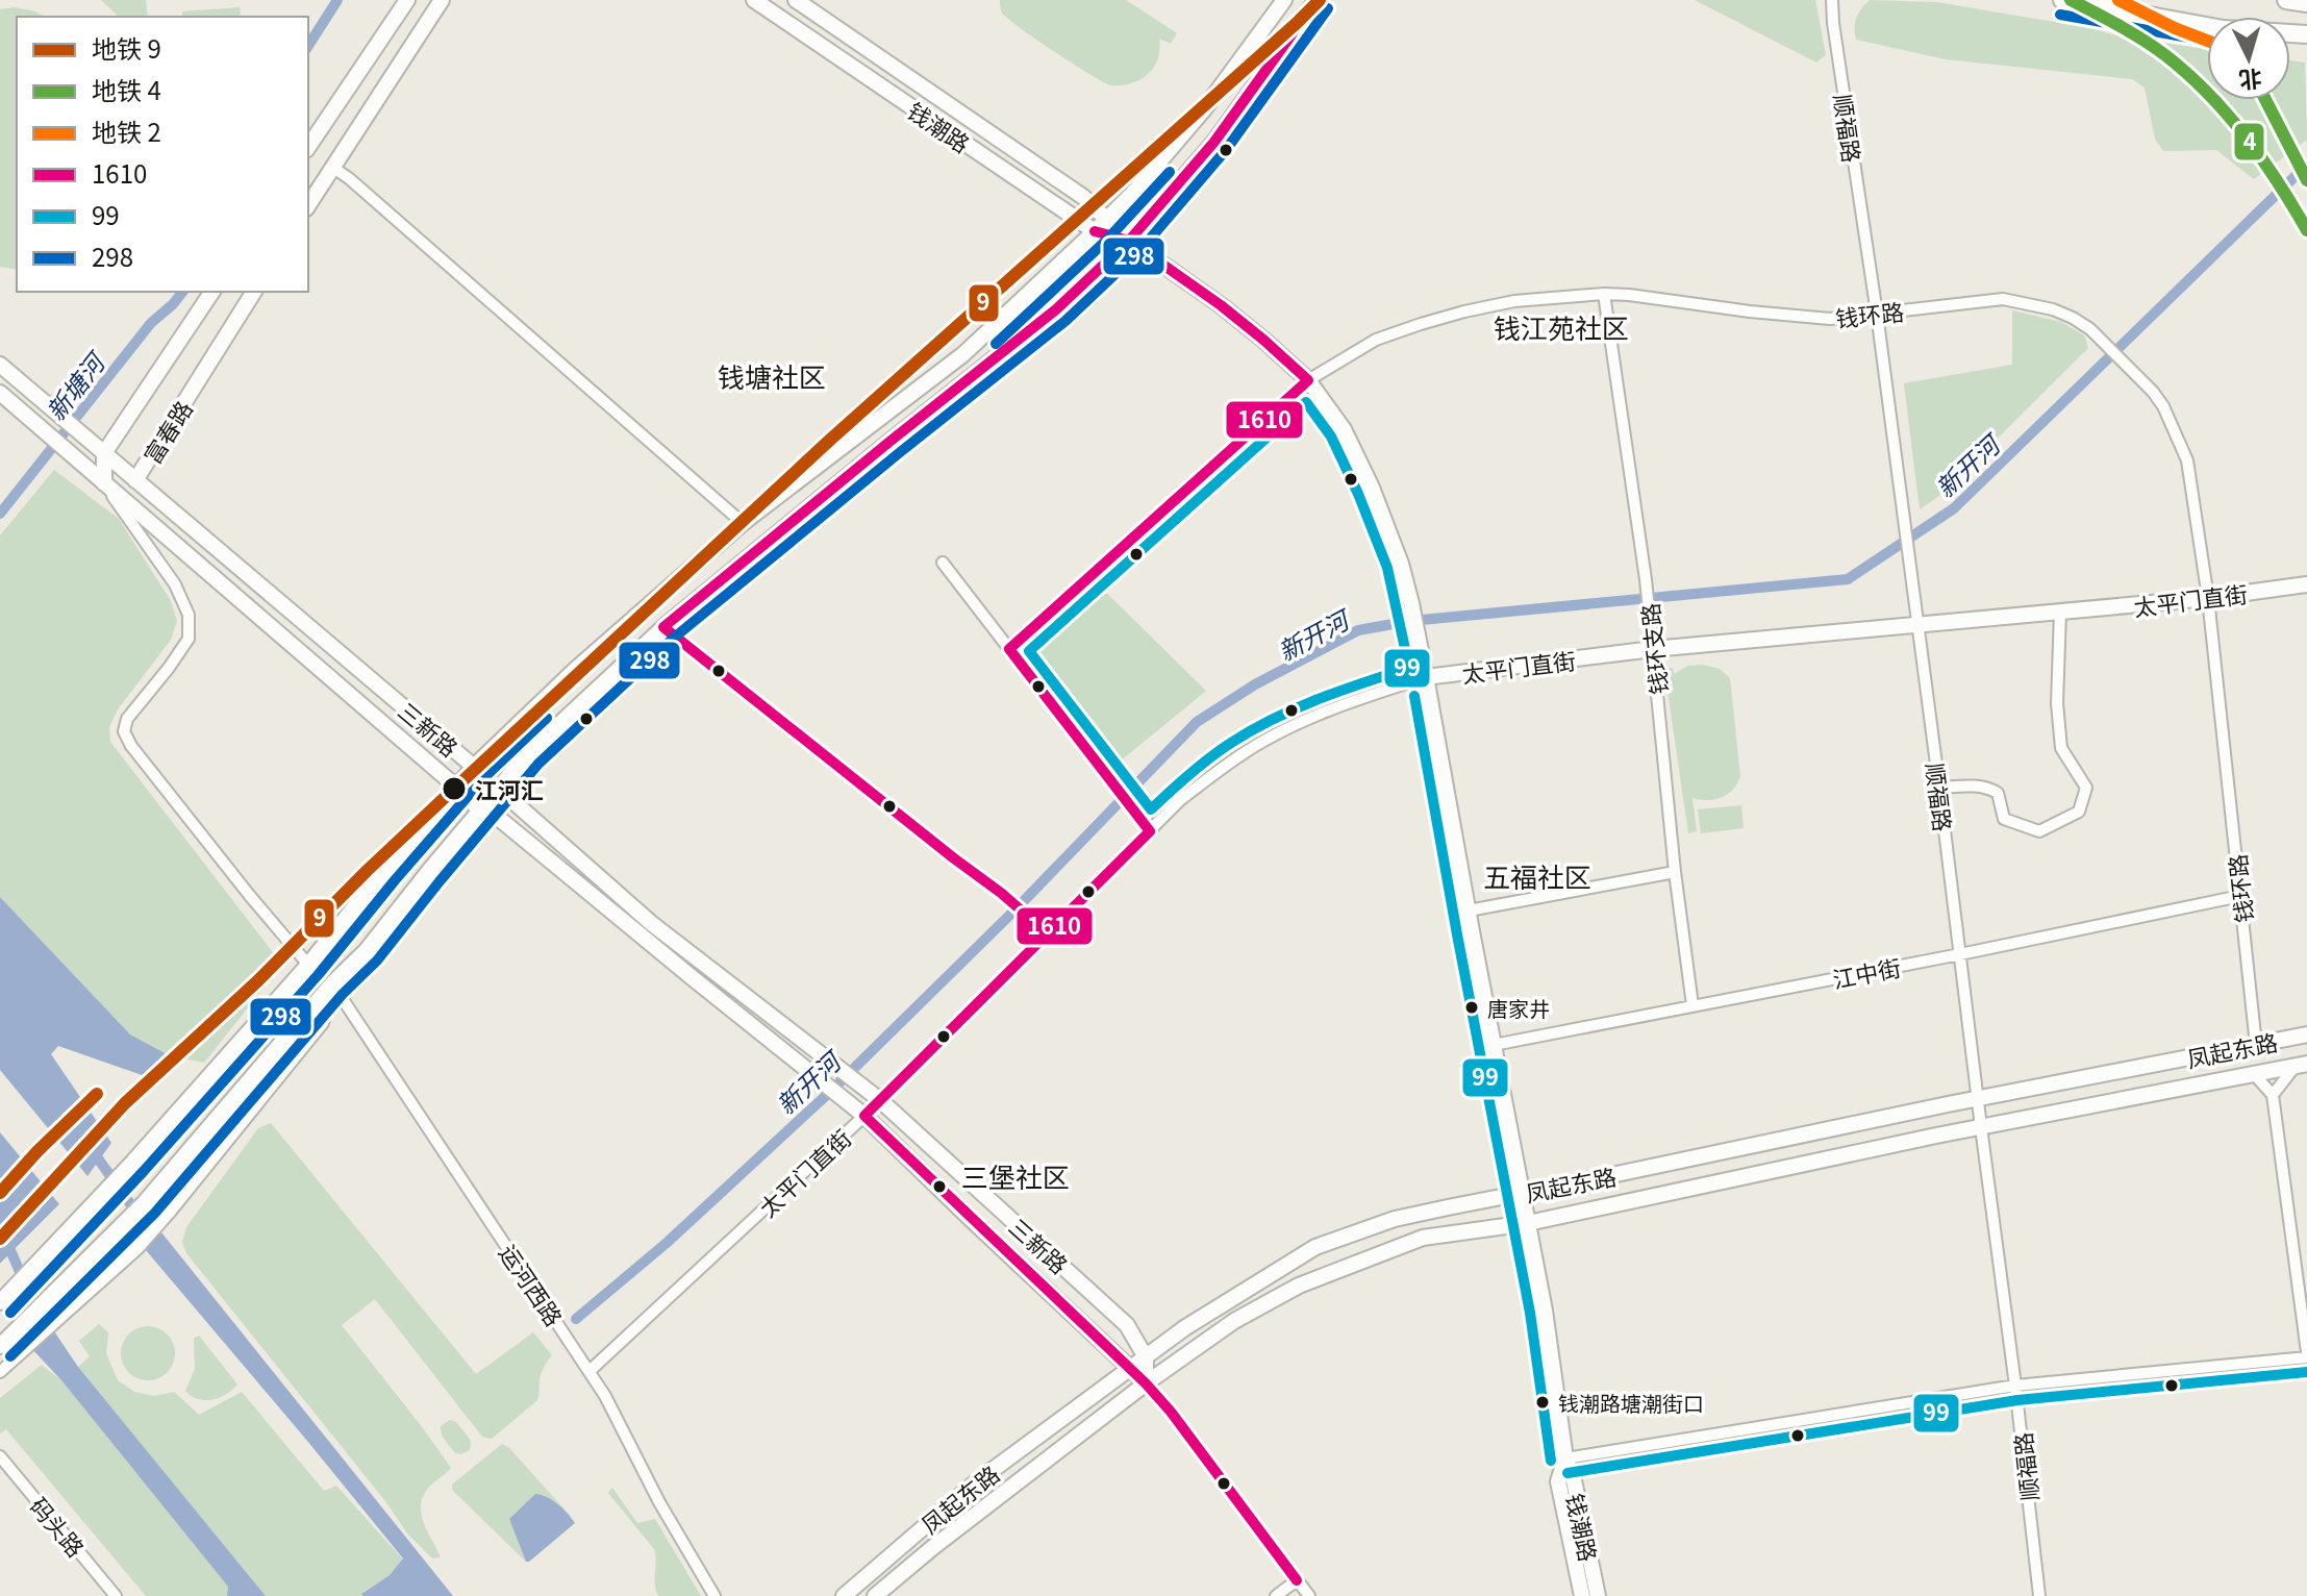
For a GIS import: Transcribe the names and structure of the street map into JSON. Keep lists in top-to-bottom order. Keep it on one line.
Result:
{"streets":{"main road":["钱潮路","富春路","太平门直街","三新路","凤起东路"],"street":["顺福路","钱环路","钱环支路","江中街","运河西路","码头路"]},"crossings":[["钱潮路","钱环路"],["钱潮路","太平门直街"],["钱潮路","江中街"],["钱潮路","凤起东路"],["顺福路","钱环路"],["顺福路","太平门直街"],["顺福路","江中街"],["顺福路","凤起东路"],["钱环路","太平门直街"],["钱环路","钱环支路"],["钱环路","江中街"],["钱环路","凤起东路"],["富春路","三新路"],["太平门直街","钱环支路"],["太平门直街","三新路"],["太平门直街","运河西路"],["钱环支路","江中街"],["三新路","凤起东路"]],"districts":["钱江苑社区","钱塘社区","五福社区","三堡社区"],"water":["新塘河","新开河"],"places":["江河汇","唐家井","钱潮路塘潮街口"],"lines":["metro line 9","metro line 4","metro line 2","transit line 1610","transit line 298","transit line 99"],"legend":["地铁 9","地铁 4","地铁 2","1610","99","298"],"north":"bottom"}
